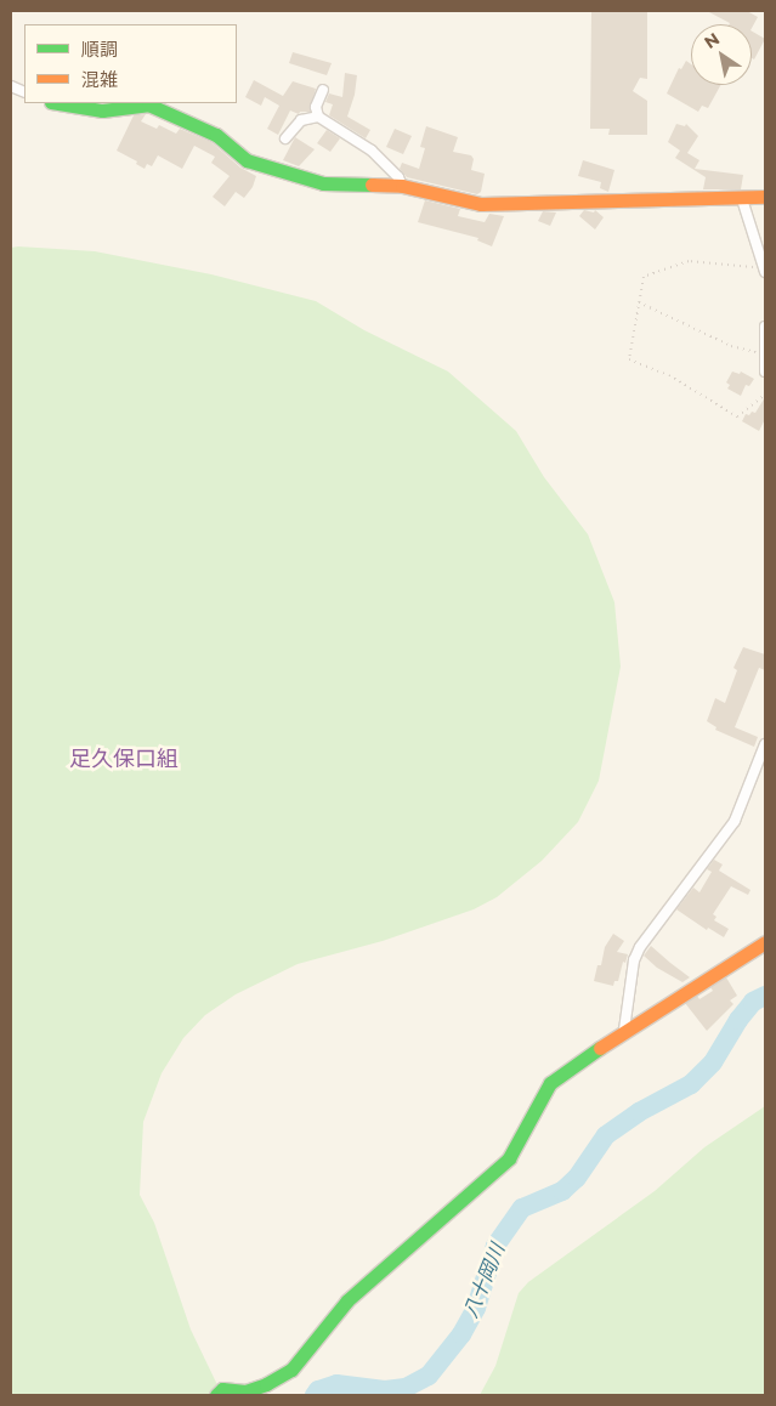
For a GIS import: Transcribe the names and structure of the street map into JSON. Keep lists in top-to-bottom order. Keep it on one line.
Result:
{"districts":["足久保口組"],"water":["八十岡川"],"legend":["順調","混雑"],"north":"top left"}
